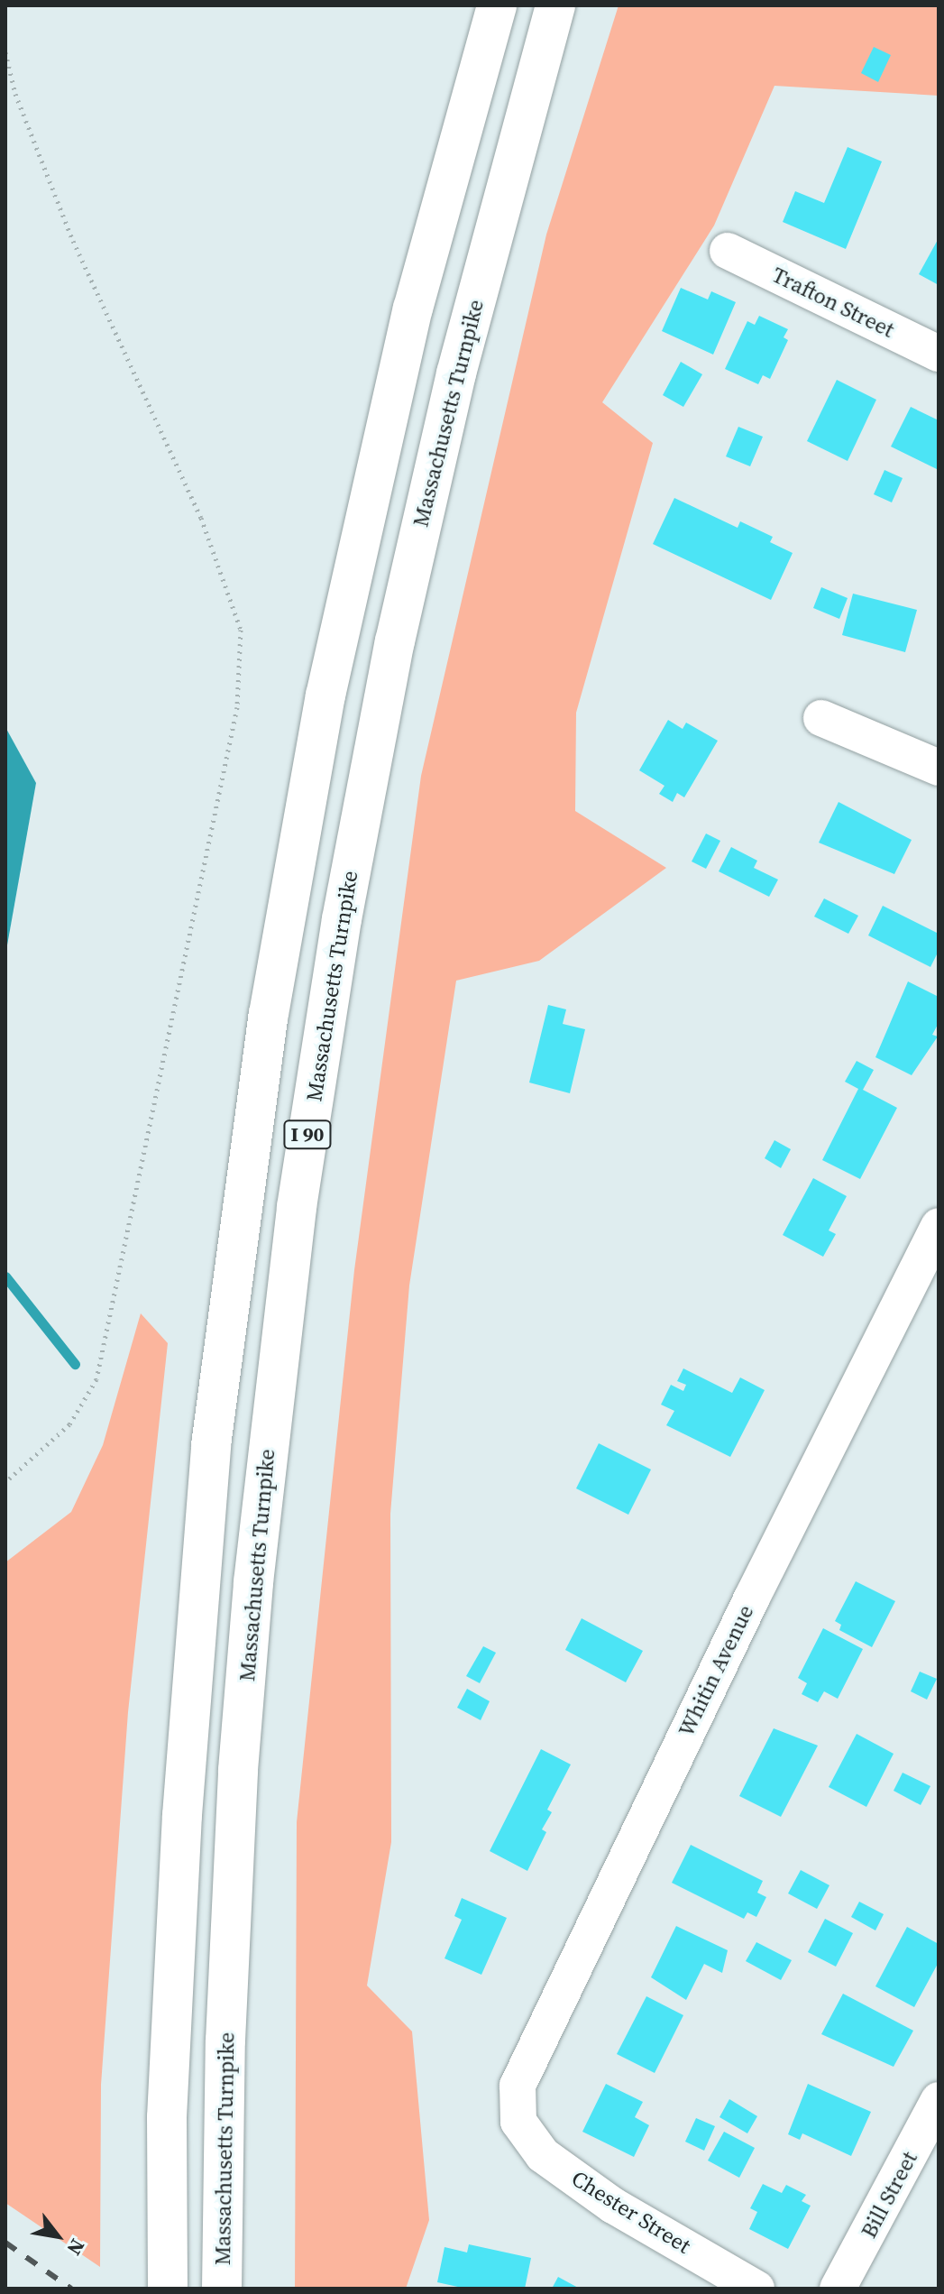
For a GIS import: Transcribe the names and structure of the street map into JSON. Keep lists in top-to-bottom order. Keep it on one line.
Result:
{"streets":{"highway":["Massachusetts Turnpike","I 90"],"street":["Trafton Street","Whitin Avenue","Bill Street","Chester Street"]},"crossings":[["Whitin Avenue","Chester Street"]],"north":"bottom right"}
